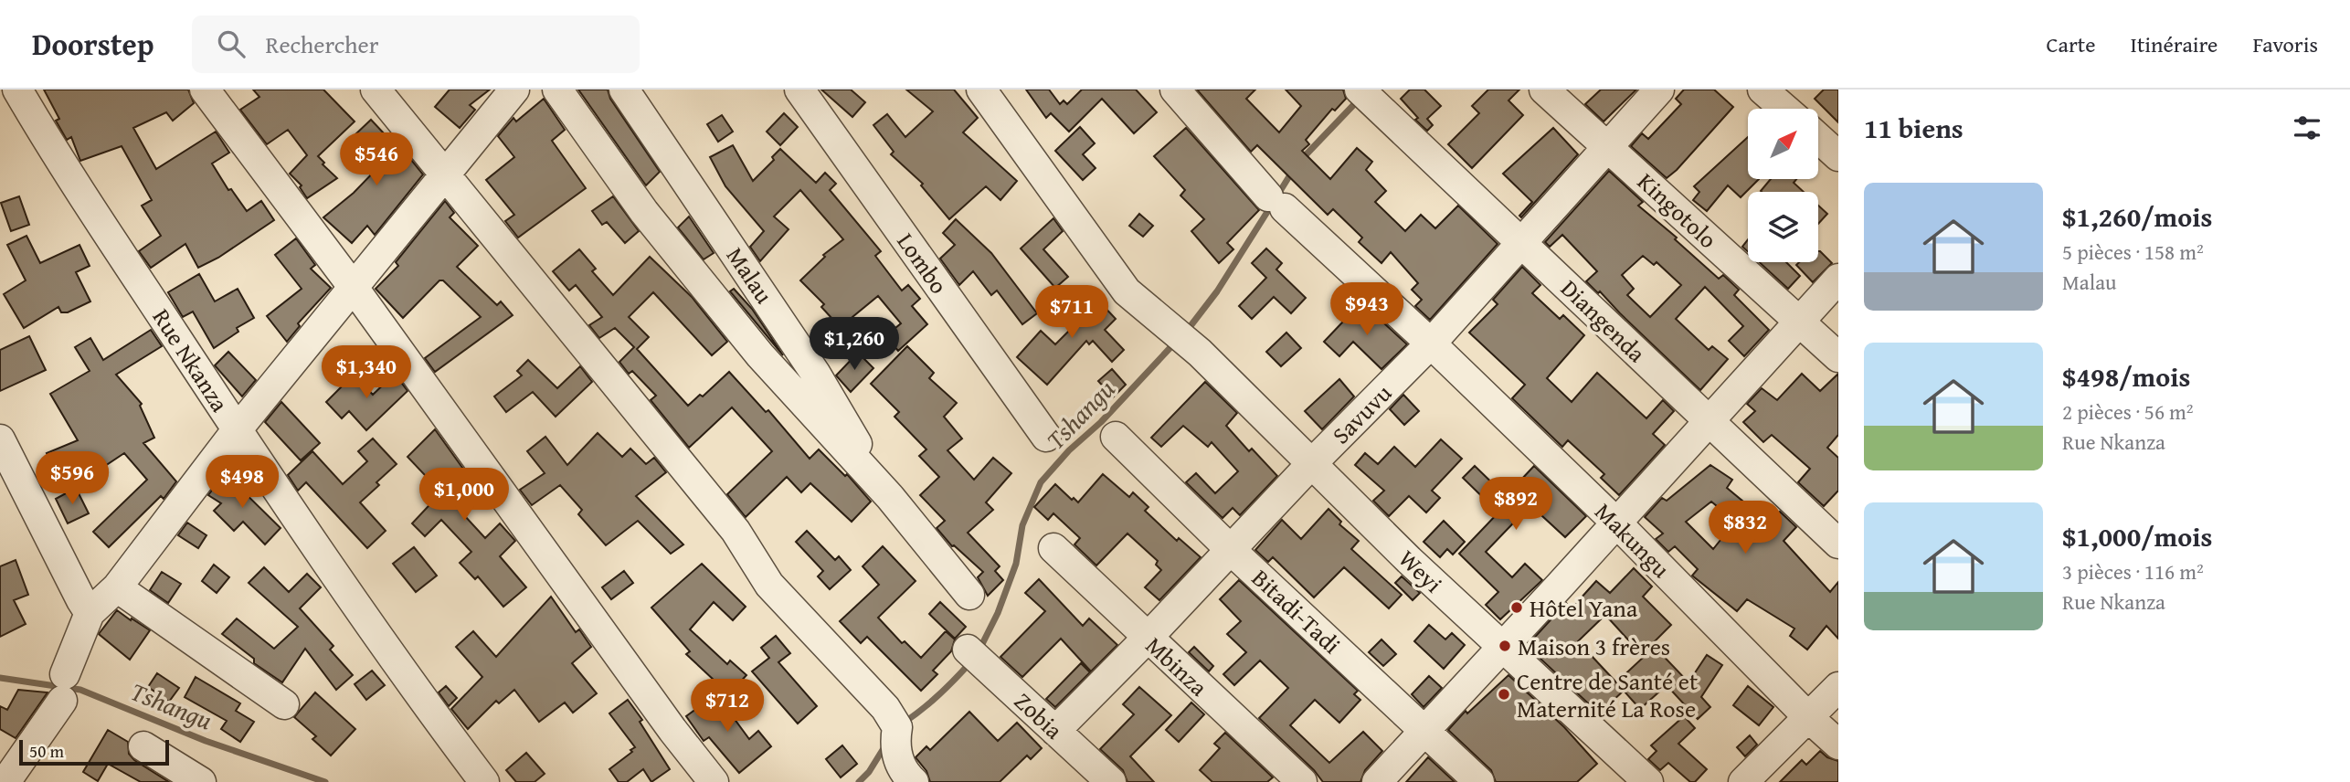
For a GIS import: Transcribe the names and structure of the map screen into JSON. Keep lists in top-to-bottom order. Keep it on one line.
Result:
{"streets":{"street":["Kingotolo","Lombo","Malau","Diangenda","Rue Nkanza","Savuvu","Makungu","Weyi","Bitadi-Tadi","Mbinza","Zobia"]},"crossings":[["Kingotolo","Savuvu"],["Diangenda","Savuvu"],["Savuvu","Makungu"],["Savuvu","Weyi"],["Savuvu","Bitadi-Tadi"],["Savuvu","Mbinza"],["Savuvu","Zobia"]],"water":["Tshangu"],"places":["Hôtel Yana","Maison 3 frères","Centre de Santé et Maternité La Rose"],"scale_bar":"50 m","north":"top right","page":{"header":"Doorstep","search":"Rechercher","nav":["Carte","Itinéraire","Favoris"],"heading":"11 biens","price":["$546","$943","$711","$1,260","$1,340","$596","$498","$1,000","$892","$832","$712"],"list":[{"name":"$1,260/mois","note":"5 pièces · 158 m² · Malau"},{"name":"$498/mois","note":"2 pièces · 56 m² · Rue Nkanza"},{"name":"$1,000/mois","note":"3 pièces · 116 m² · Rue Nkanza"}],"scale":"50 m"}}
